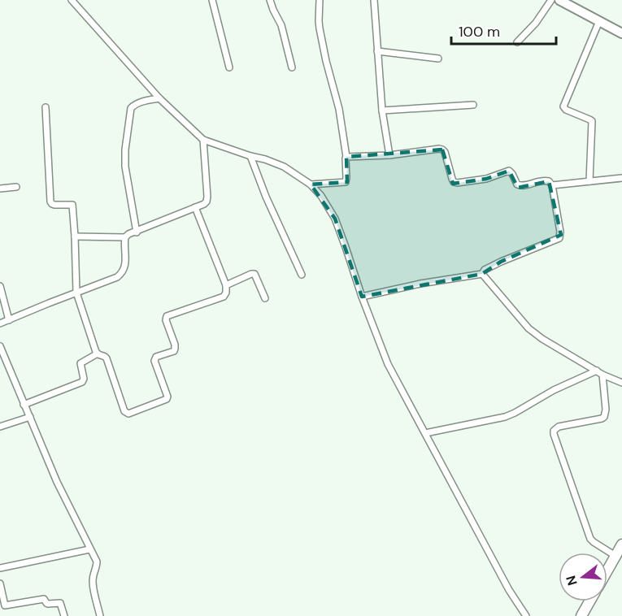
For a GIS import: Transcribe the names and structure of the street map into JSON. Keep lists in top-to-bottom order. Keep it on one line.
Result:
{"scale_bar":"100 m","north":"left"}
